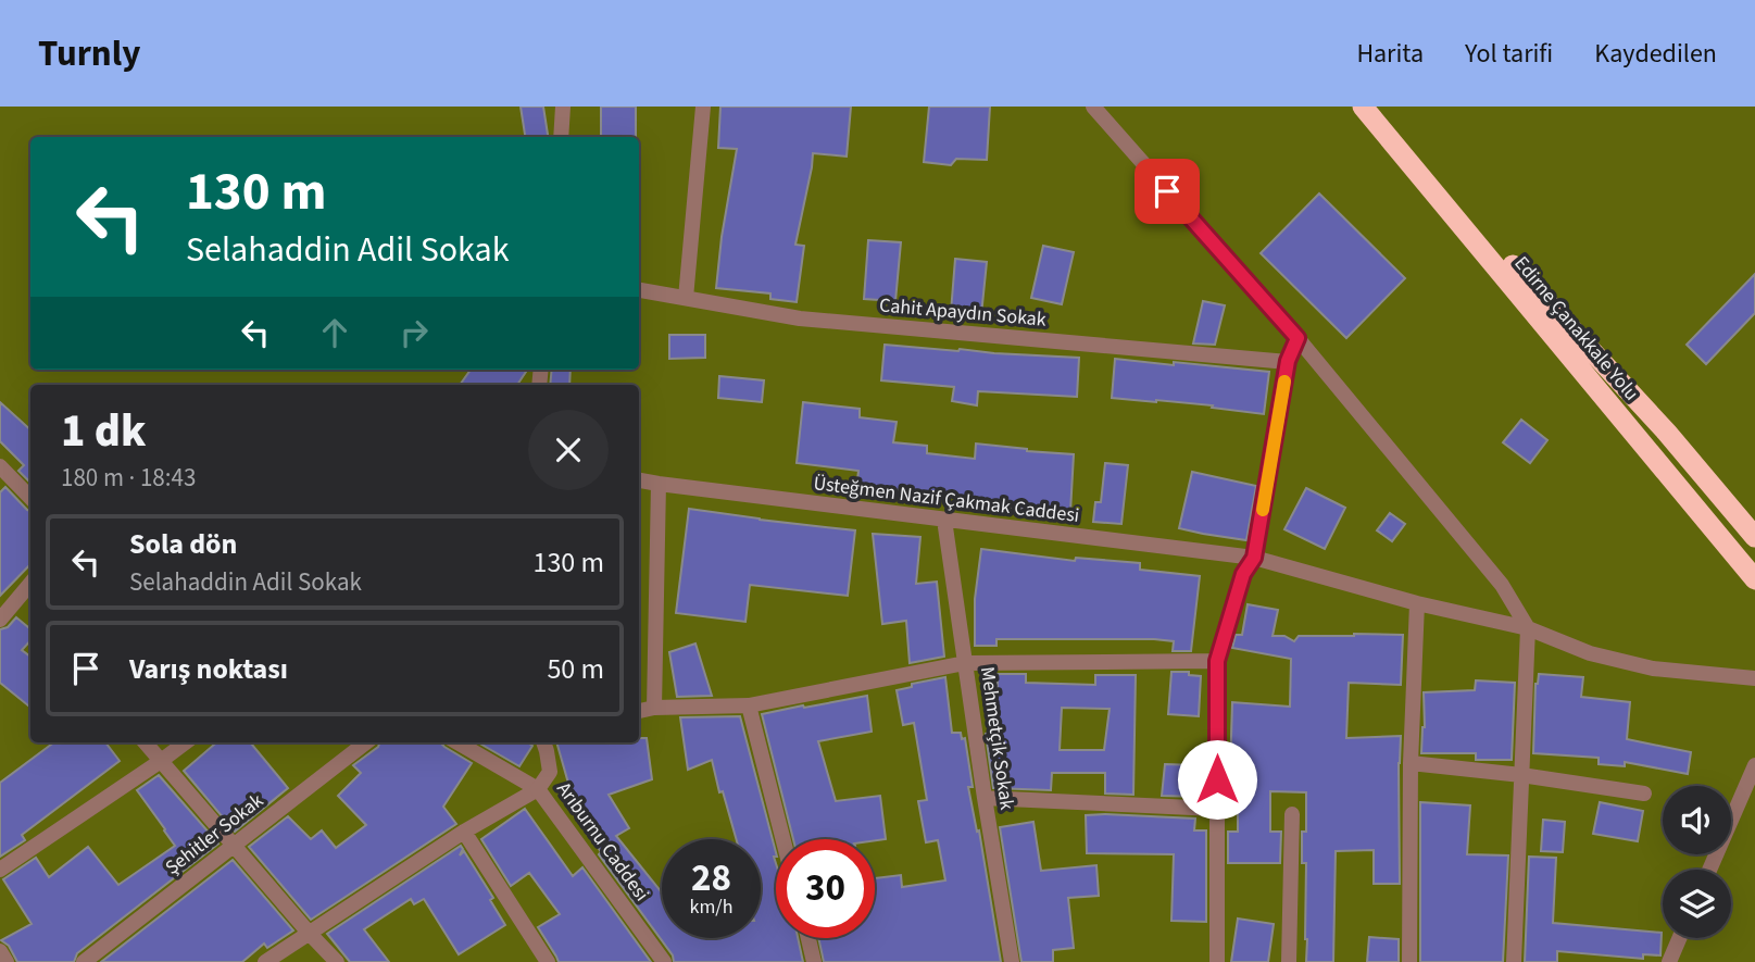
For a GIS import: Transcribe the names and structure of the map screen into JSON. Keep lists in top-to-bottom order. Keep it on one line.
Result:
{"streets":{"highway":["Edirne Çanakkale Yolu"],"street":["Cahit Apaydın Sokak","Üsteğmen Nazif Çakmak Caddesi","Mehmetçik Sokak","Şehitler Sokak","Arıburnu Caddesi"]},"crossings":[["Üsteğmen Nazif Çakmak Caddesi","Mehmetçik Sokak"]],"page":{"header":"Turnly","nav":["Harita","Yol tarifi","Kaydedilen"],"turn":["130 m","Selahaddin Adil Sokak"],"heading":["1 dk","180 m · 18:43"],"list":[{"name":"Sola dön","note":"Selahaddin Adil Sokak","value":"130 m"},{"name":"Varış noktası","value":"50 m"}],"speed":"28 km/h","limit":"30"}}
